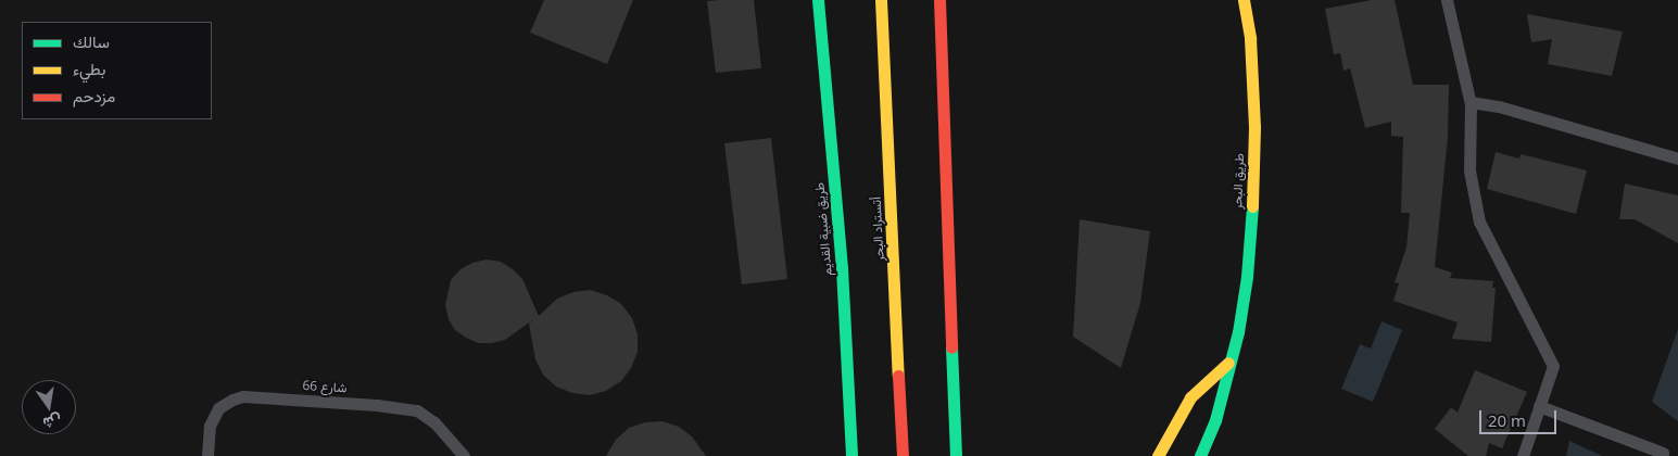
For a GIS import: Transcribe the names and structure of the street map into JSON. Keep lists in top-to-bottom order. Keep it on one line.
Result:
{"streets":{"main road":["طريق البحر","طريق ضبية القديم","أتستراد البحر"],"lane":["شارع 66"]},"legend":["سالك","بطيء","مزدحم"],"scale_bar":"20 m","north":"bottom"}
